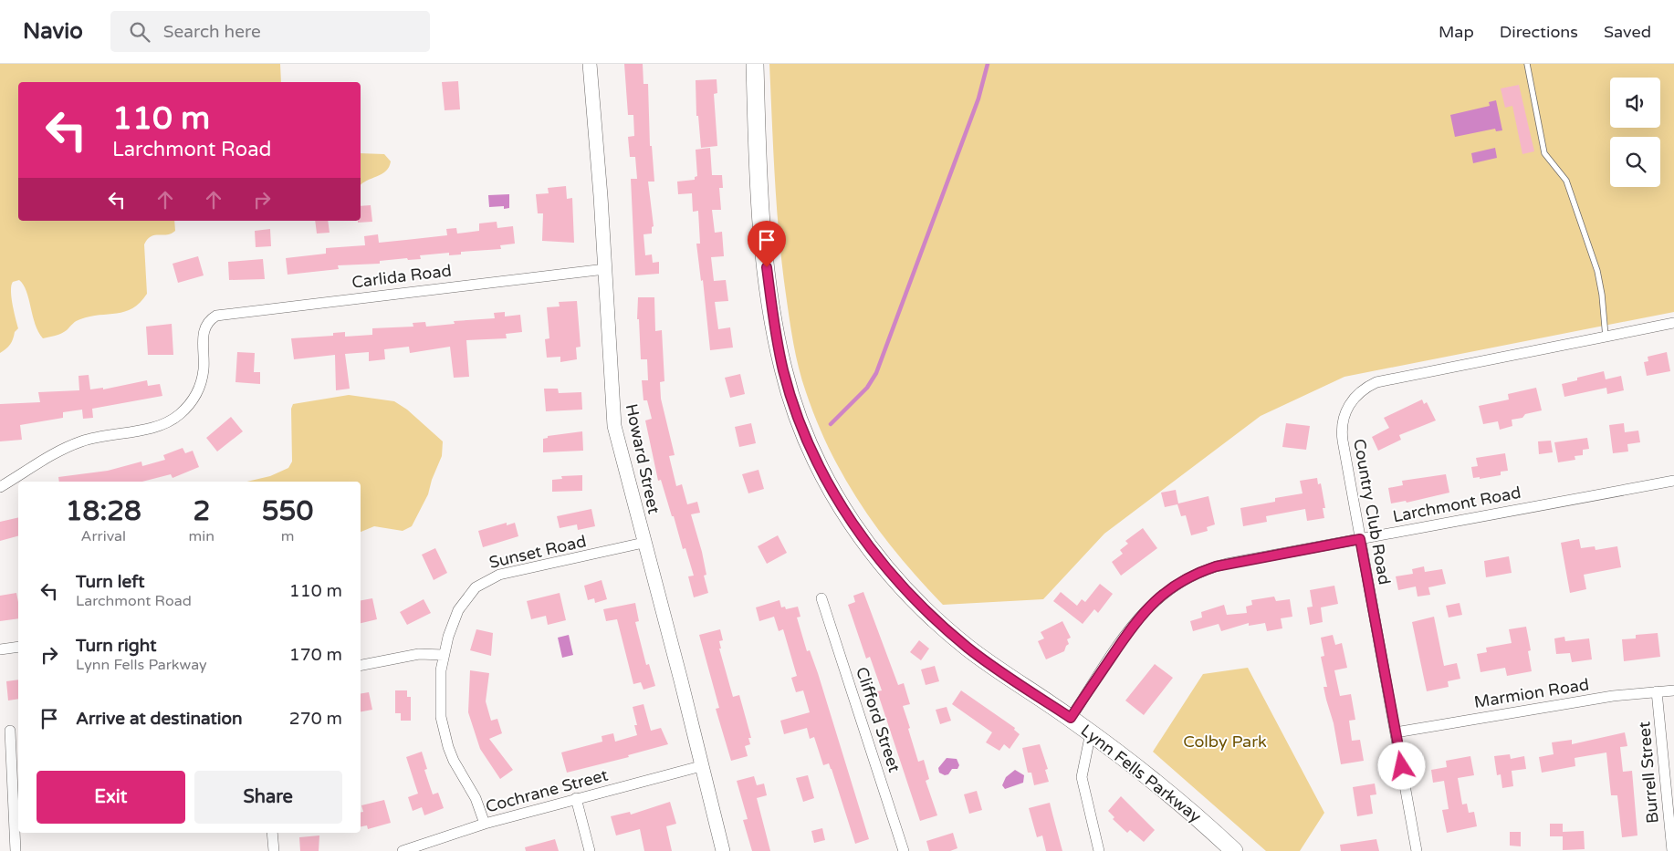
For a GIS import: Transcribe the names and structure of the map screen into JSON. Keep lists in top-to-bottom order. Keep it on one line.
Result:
{"streets":{"main road":["Lynn Fells Parkway"],"street":["Carlida Road","Howard Street","Larchmont Road","Country Club Road","Sunset Road","Marmion Road","Clifford Street","Burrell Street","Cochrane Street"]},"crossings":[["Carlida Road","Howard Street"],["Howard Street","Sunset Road"],["Howard Street","Cochrane Street"],["Larchmont Road","Country Club Road"],["Larchmont Road","Lynn Fells Parkway"],["Country Club Road","Marmion Road"],["Sunset Road","Cochrane Street"],["Marmion Road","Burrell Street"]],"parks":["Colby Park"],"page":{"header":"Navio","search":"Search here","nav":["Map","Directions","Saved"],"turn":["110 m","Larchmont Road"],"eta":["18:28","Arrival","2","min","550","m"],"list":[{"name":"Turn left","note":"Larchmont Road","value":"110 m"},{"name":"Turn right","note":"Lynn Fells Parkway","value":"170 m"},{"name":"Arrive at destination","value":"270 m"}],"buttons":["Exit","Share"]}}
